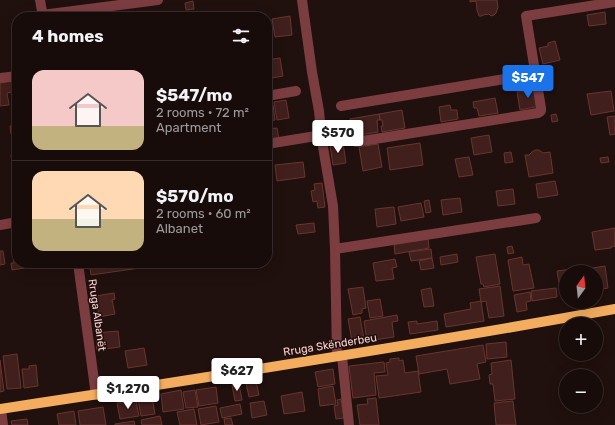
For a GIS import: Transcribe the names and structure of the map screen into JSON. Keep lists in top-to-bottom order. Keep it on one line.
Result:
{"streets":{"main road":["Rruga Skënderbeu"],"street":["Rruga Albanët"]},"crossings":[["Rruga Albanët","Rruga Skënderbeu"]],"north":"top","page":{"heading":"4 homes","list":[{"name":"$547/mo","note":"2 rooms · 72 m² · Apartment"},{"name":"$570/mo","note":"2 rooms · 60 m² · Albanet"}],"price":["$547","$570","$627","$1,270"],"map_buttons":["+","−"]}}
